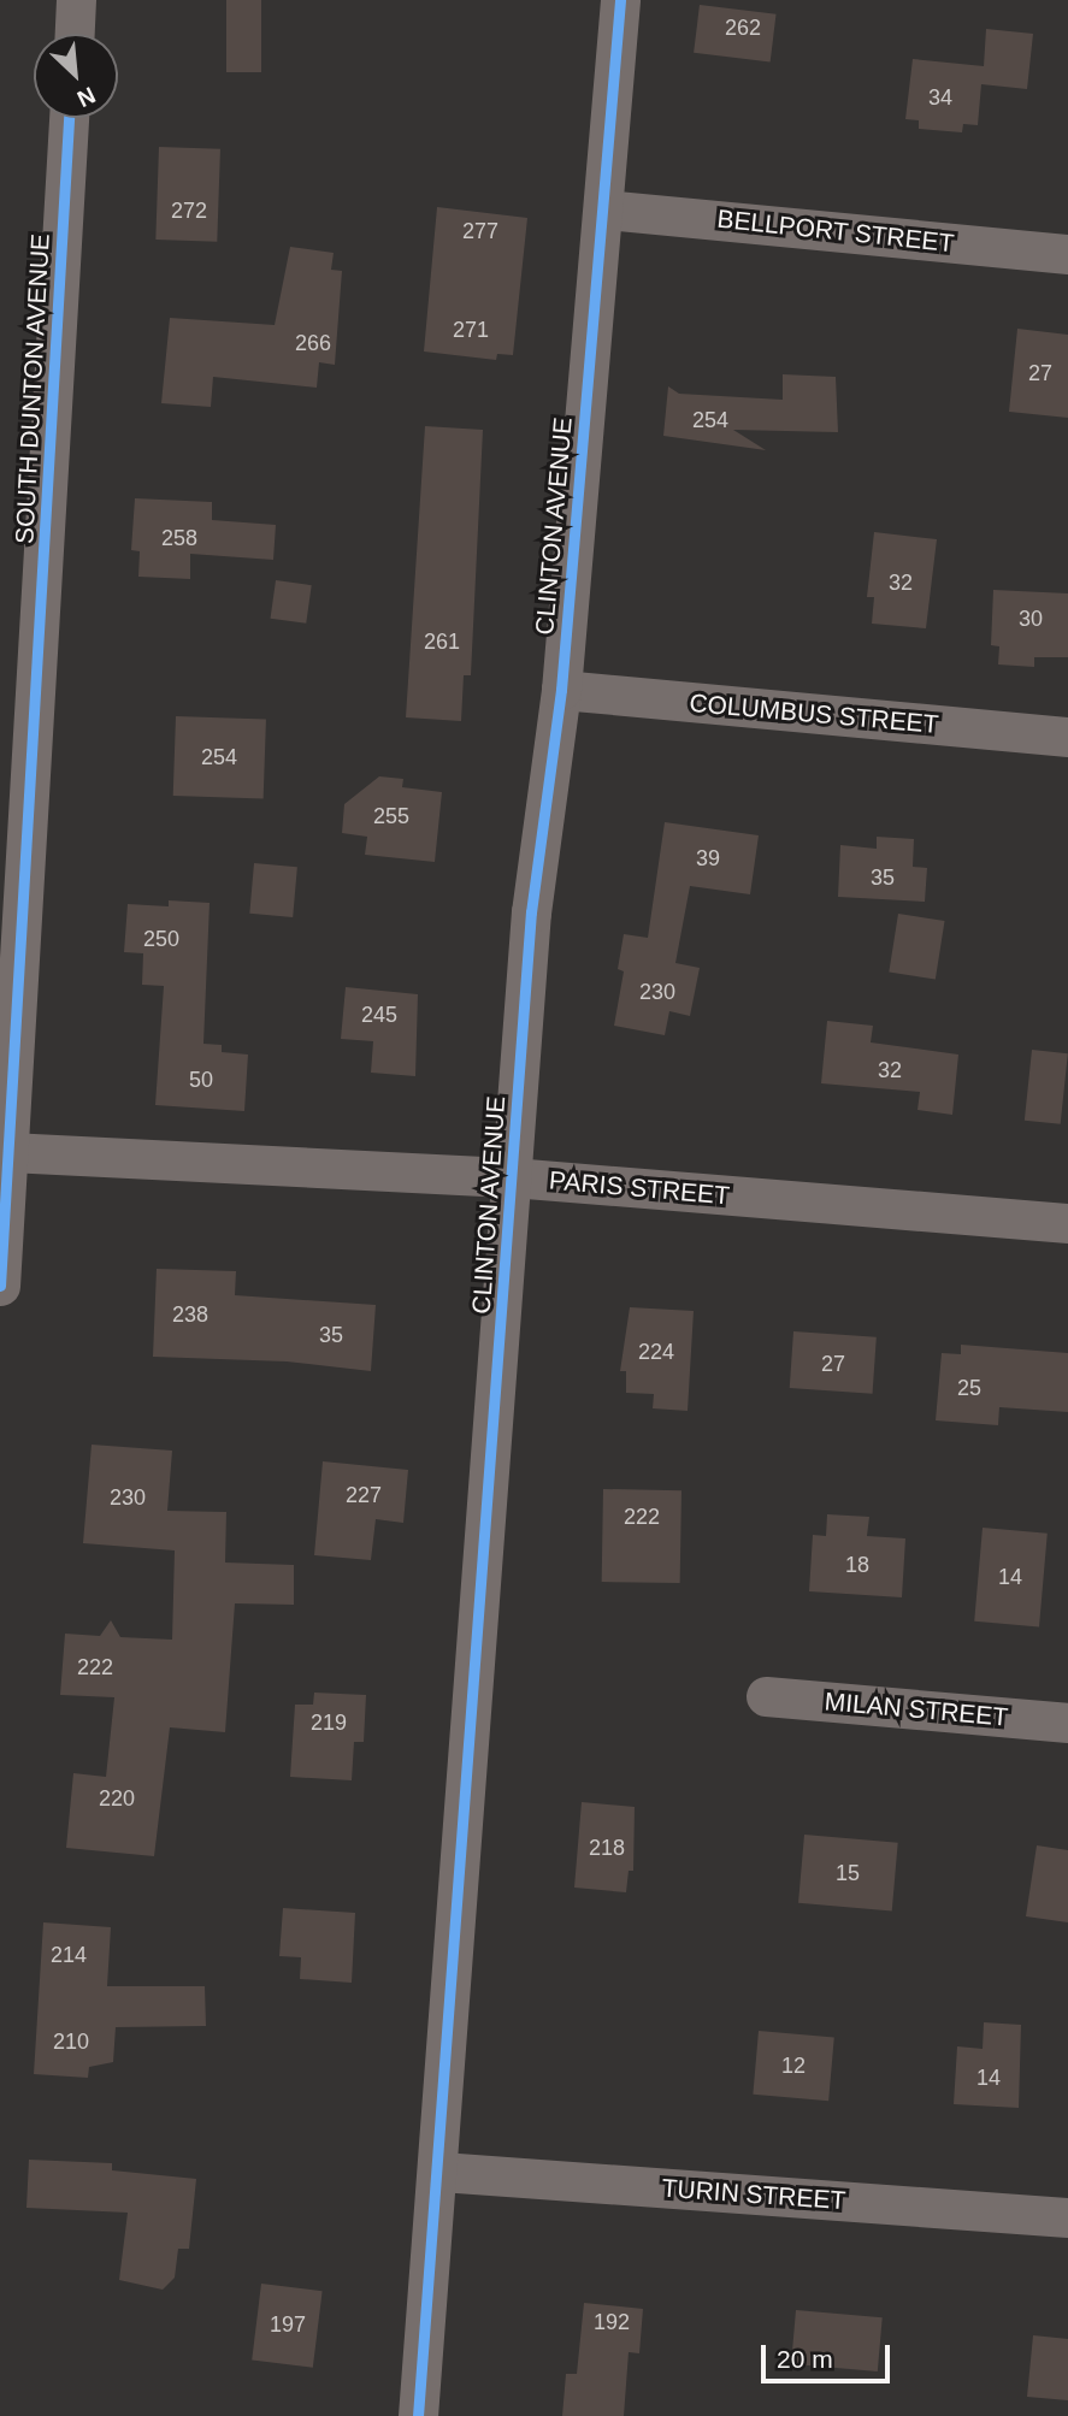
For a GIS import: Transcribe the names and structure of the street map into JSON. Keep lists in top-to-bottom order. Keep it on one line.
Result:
{"streets":{"street":["BELLPORT STREET","SOUTH DUNTON AVENUE","CLINTON AVENUE","COLUMBUS STREET","PARIS STREET","MILAN STREET","TURIN STREET"]},"crossings":[["BELLPORT STREET","CLINTON AVENUE"],["SOUTH DUNTON AVENUE","PARIS STREET"],["CLINTON AVENUE","COLUMBUS STREET"],["CLINTON AVENUE","PARIS STREET"],["CLINTON AVENUE","TURIN STREET"]],"house_numbers":["262","34","272","277","271","266","27","254","258","32","30","261","254","255","39","35","250","230","245","32","50","238","35","224","27","25","227","230","222","18","14","222","219","220","218","15","214","210","12","14","192","197"],"scale_bar":"20 m","north":"bottom right"}
